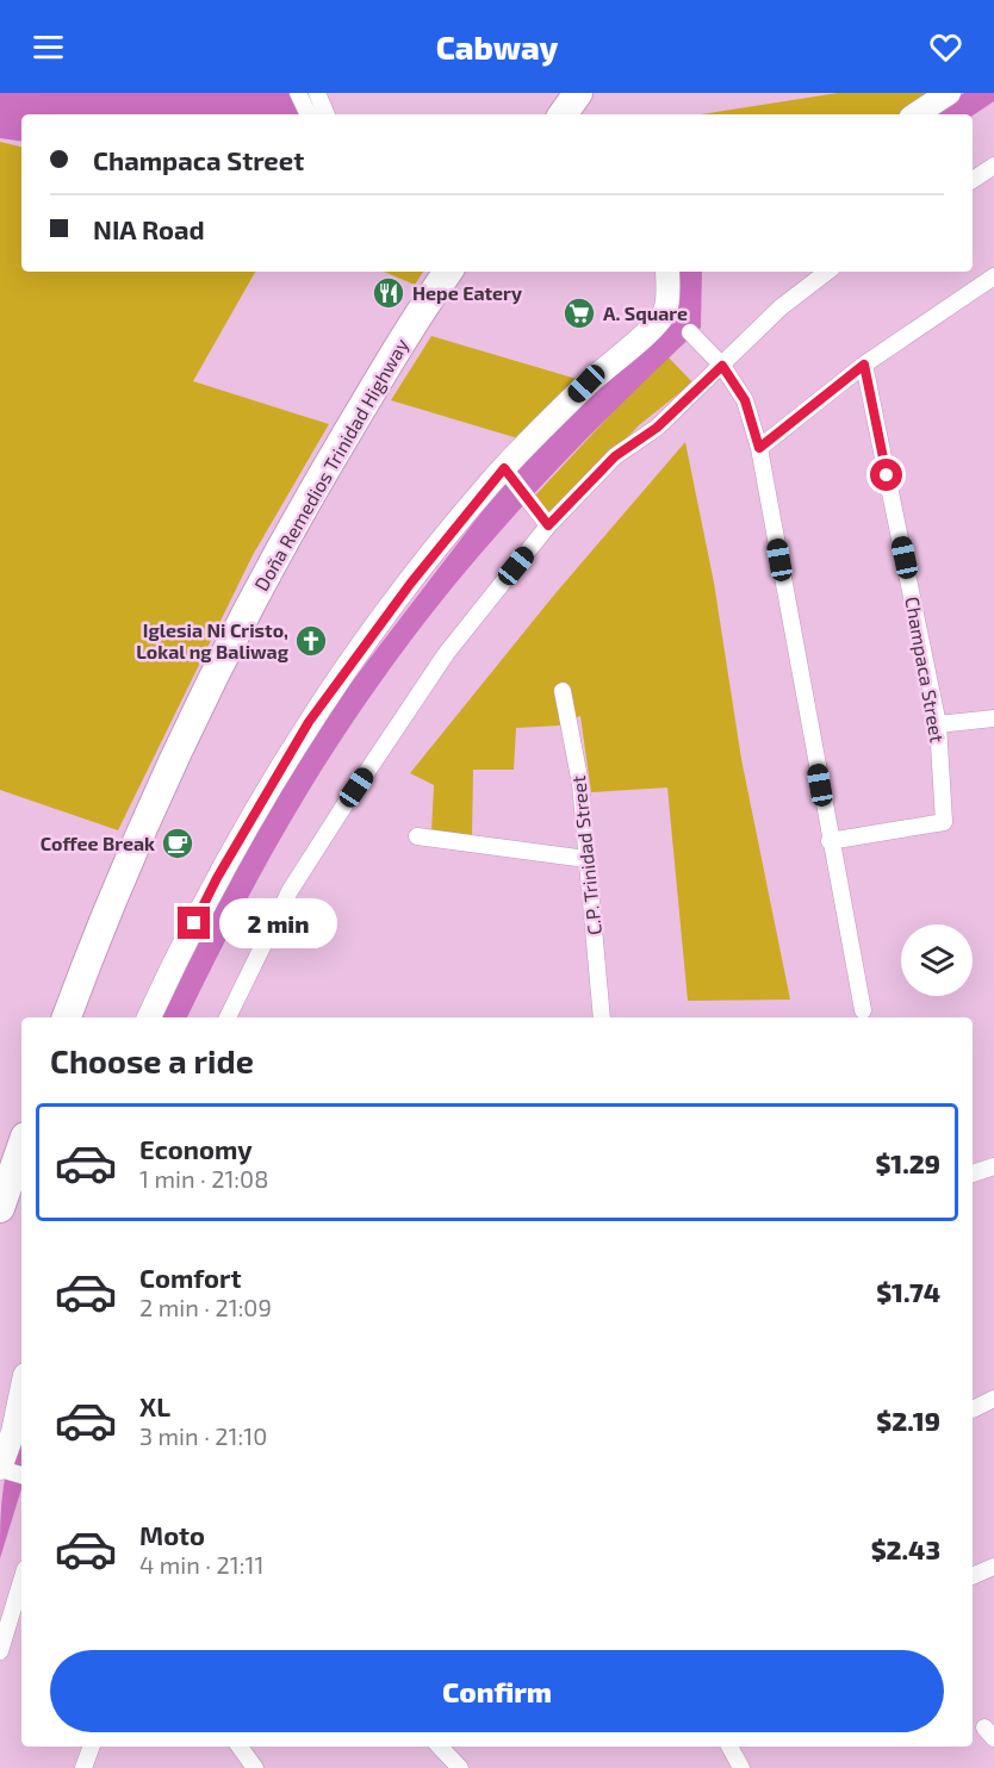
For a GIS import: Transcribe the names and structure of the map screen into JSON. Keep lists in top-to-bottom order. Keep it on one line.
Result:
{"streets":{"highway":["Doña Remedios Trinidad Highway"],"street":["Champaca Street","C.P. Trinidad Street"]},"places":{"restaurant":["Hepe Eatery"],"supermarket":["A. Square"],"church":["Iglesia Ni Cristo, Lokal ng Baliwag"],"cafe":["Coffee Break"]},"page":{"header":"Cabway","banner":["Champaca Street","NIA Road"],"bubble":"2 min","heading":"Choose a ride","list":[{"name":"Economy","note":"1 min · 21:08","value":"$1.29"},{"name":"Comfort","note":"2 min · 21:09","value":"$1.74"},{"name":"XL","note":"3 min · 21:10","value":"$2.19"},{"name":"Moto","note":"4 min · 21:11","value":"$2.43"}],"buttons":"Confirm"}}
